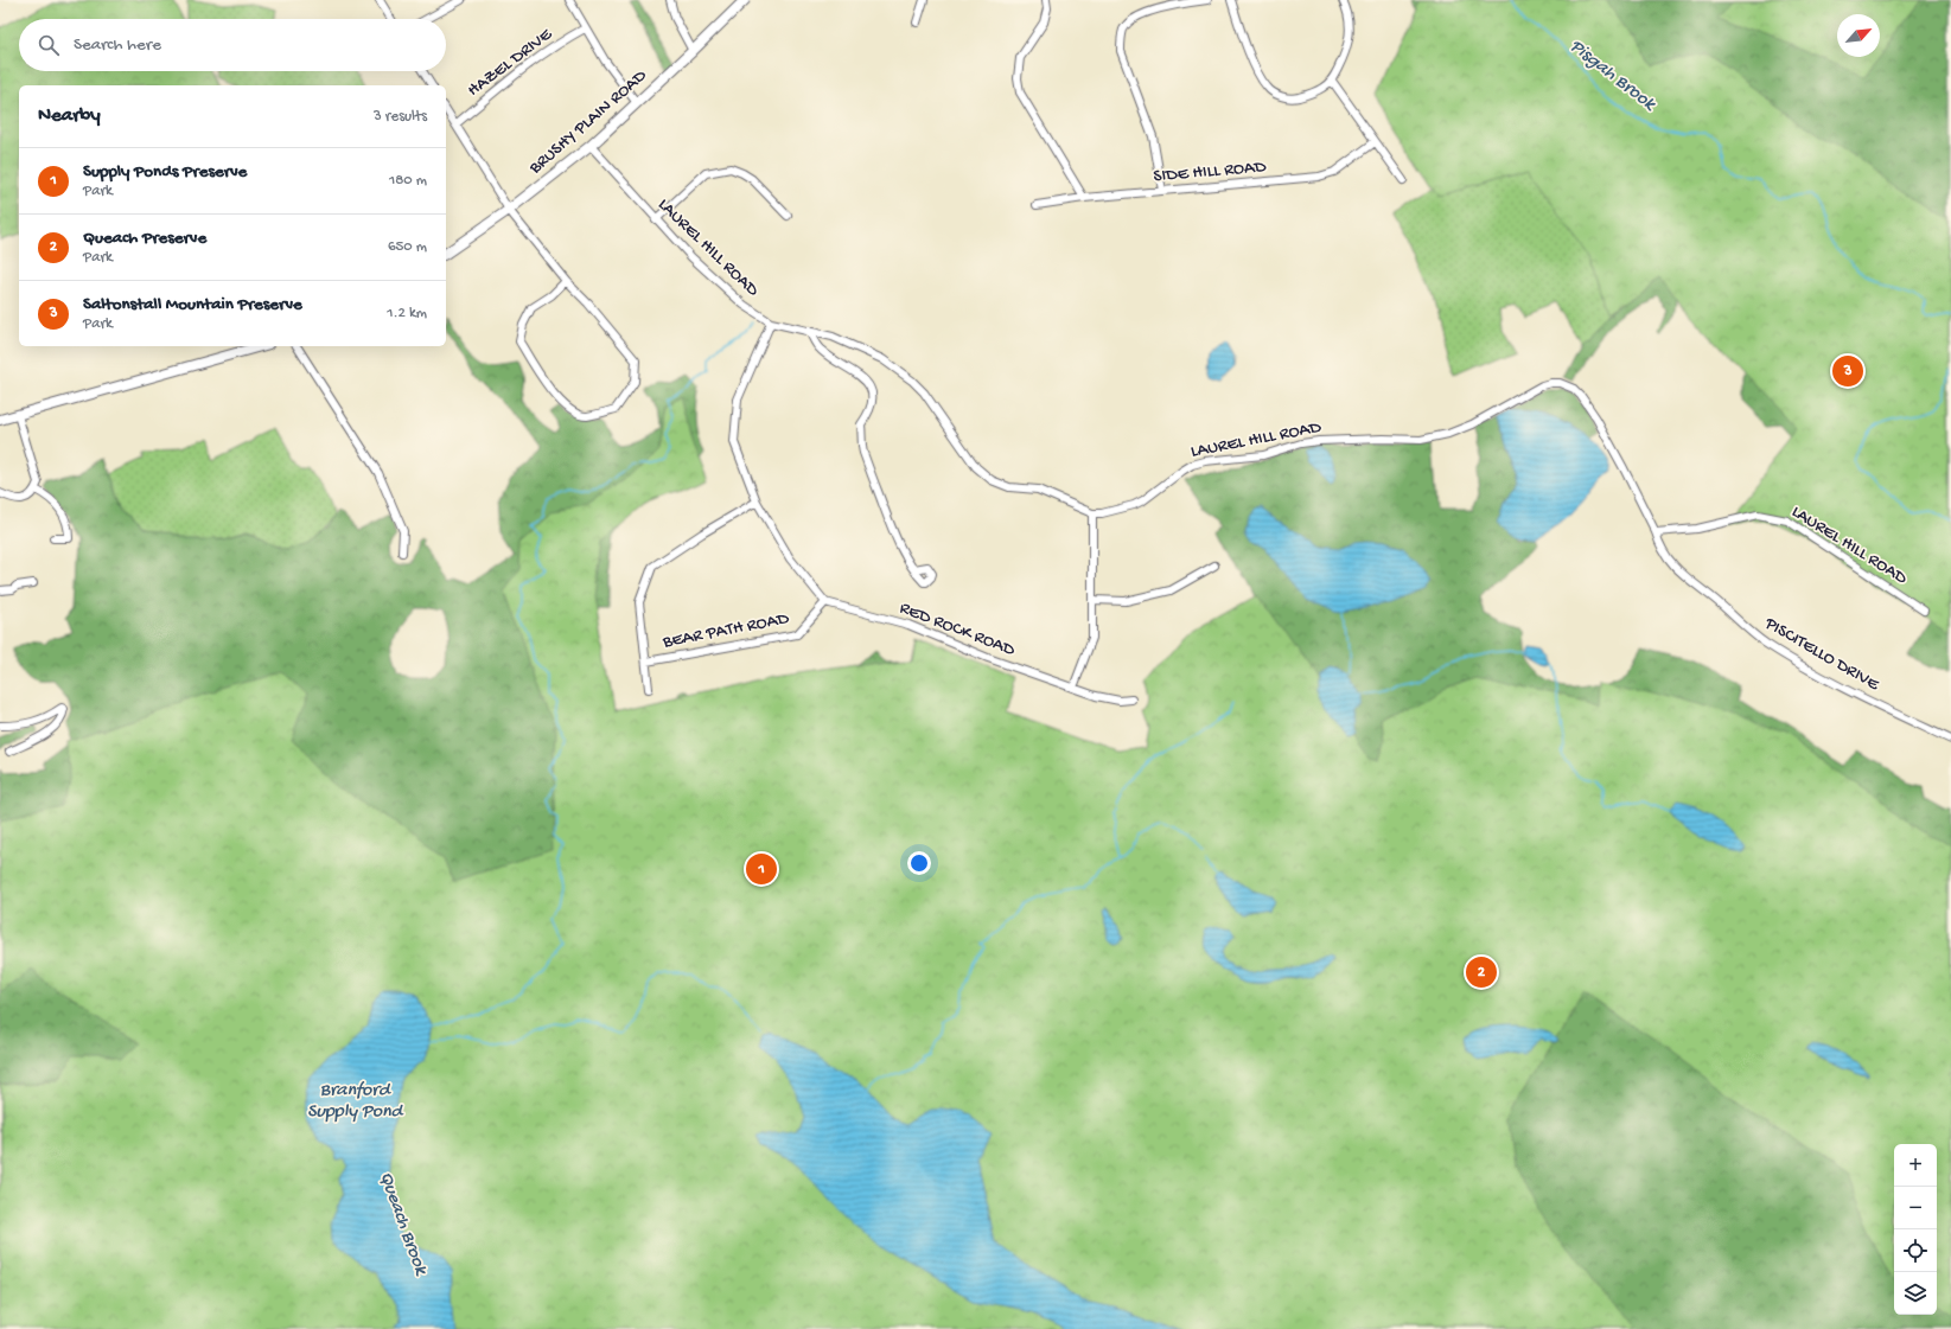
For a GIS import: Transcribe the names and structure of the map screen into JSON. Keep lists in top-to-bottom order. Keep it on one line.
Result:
{"streets":{"main road":["BRUSHY PLAIN ROAD"],"street":["HAZEL DRIVE","SIDE HILL ROAD","LAUREL HILL ROAD","RED ROCK ROAD","BEAR PATH ROAD","PISCITELLO DRIVE"]},"crossings":[["BRUSHY PLAIN ROAD","LAUREL HILL ROAD"],["LAUREL HILL ROAD","PISCITELLO DRIVE"],["RED ROCK ROAD","BEAR PATH ROAD"]],"water":["Pisgah Brook","Branford Supply Pond","Queach Brook"],"north":"top right","page":{"search":"Search here","heading":["Nearby","3 results"],"list":[{"mark":"1","name":"Supply Ponds Preserve","note":"Park","value":"180 m"},{"mark":"2","name":"Queach Preserve","note":"Park","value":"650 m"},{"mark":"3","name":"Saltonstall Mountain Preserve","note":"Park","value":"1.2 km"}],"pins":["3","1","2"],"map_buttons":["+","−"]}}
